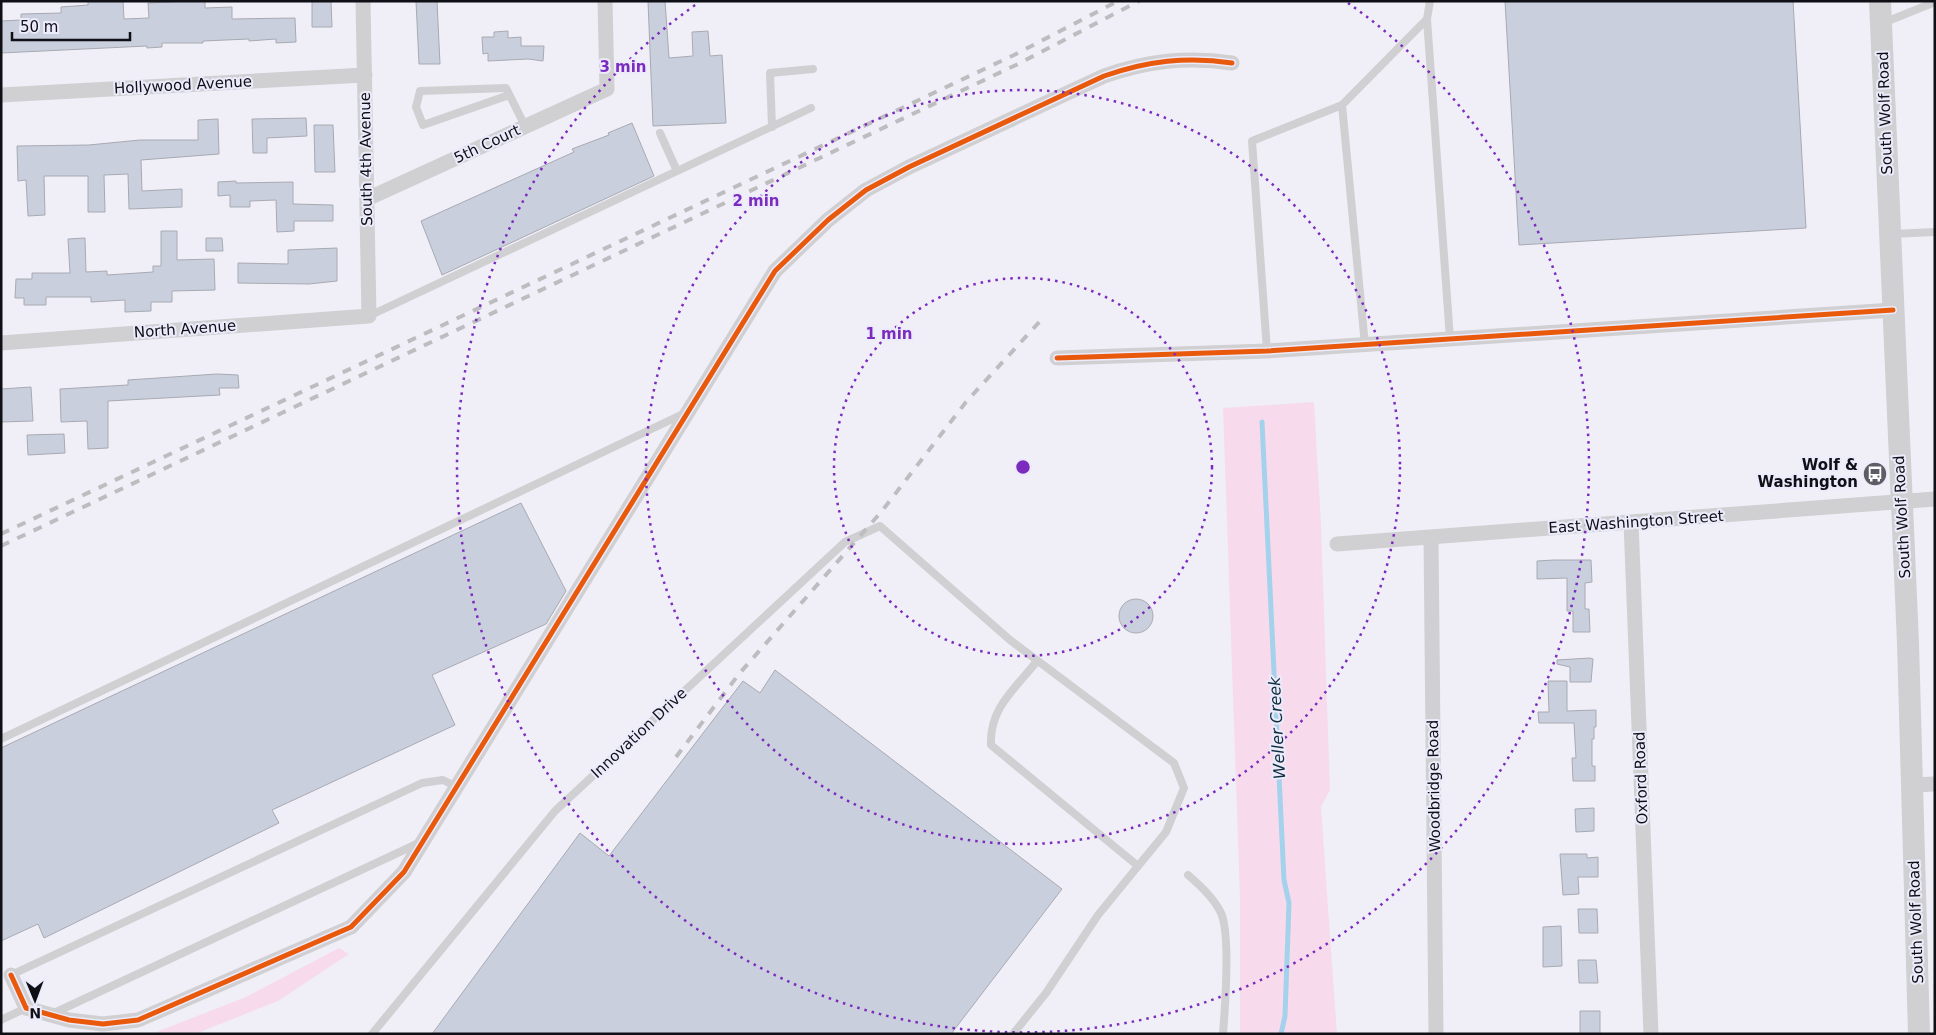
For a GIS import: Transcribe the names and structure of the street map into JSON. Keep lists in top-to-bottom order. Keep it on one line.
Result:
{"streets":{"main road":["South Wolf Road"],"street":["Hollywood Avenue","5th Court","South 4th Avenue","North Avenue","East Washington Street","Oxford Road","Woodbridge Road"],"lane":["Innovation Drive"]},"crossings":[["Hollywood Avenue","South 4th Avenue"],["South Wolf Road","East Washington Street"],["5th Court","South 4th Avenue"],["South 4th Avenue","North Avenue"],["East Washington Street","Oxford Road"],["East Washington Street","Woodbridge Road"]],"water":["Weller Creek"],"places":{"bus stop":["Wolf & Washington"]},"scale_bar":"50 m","north":"bottom","rings":["3 min","2 min","1 min"]}
